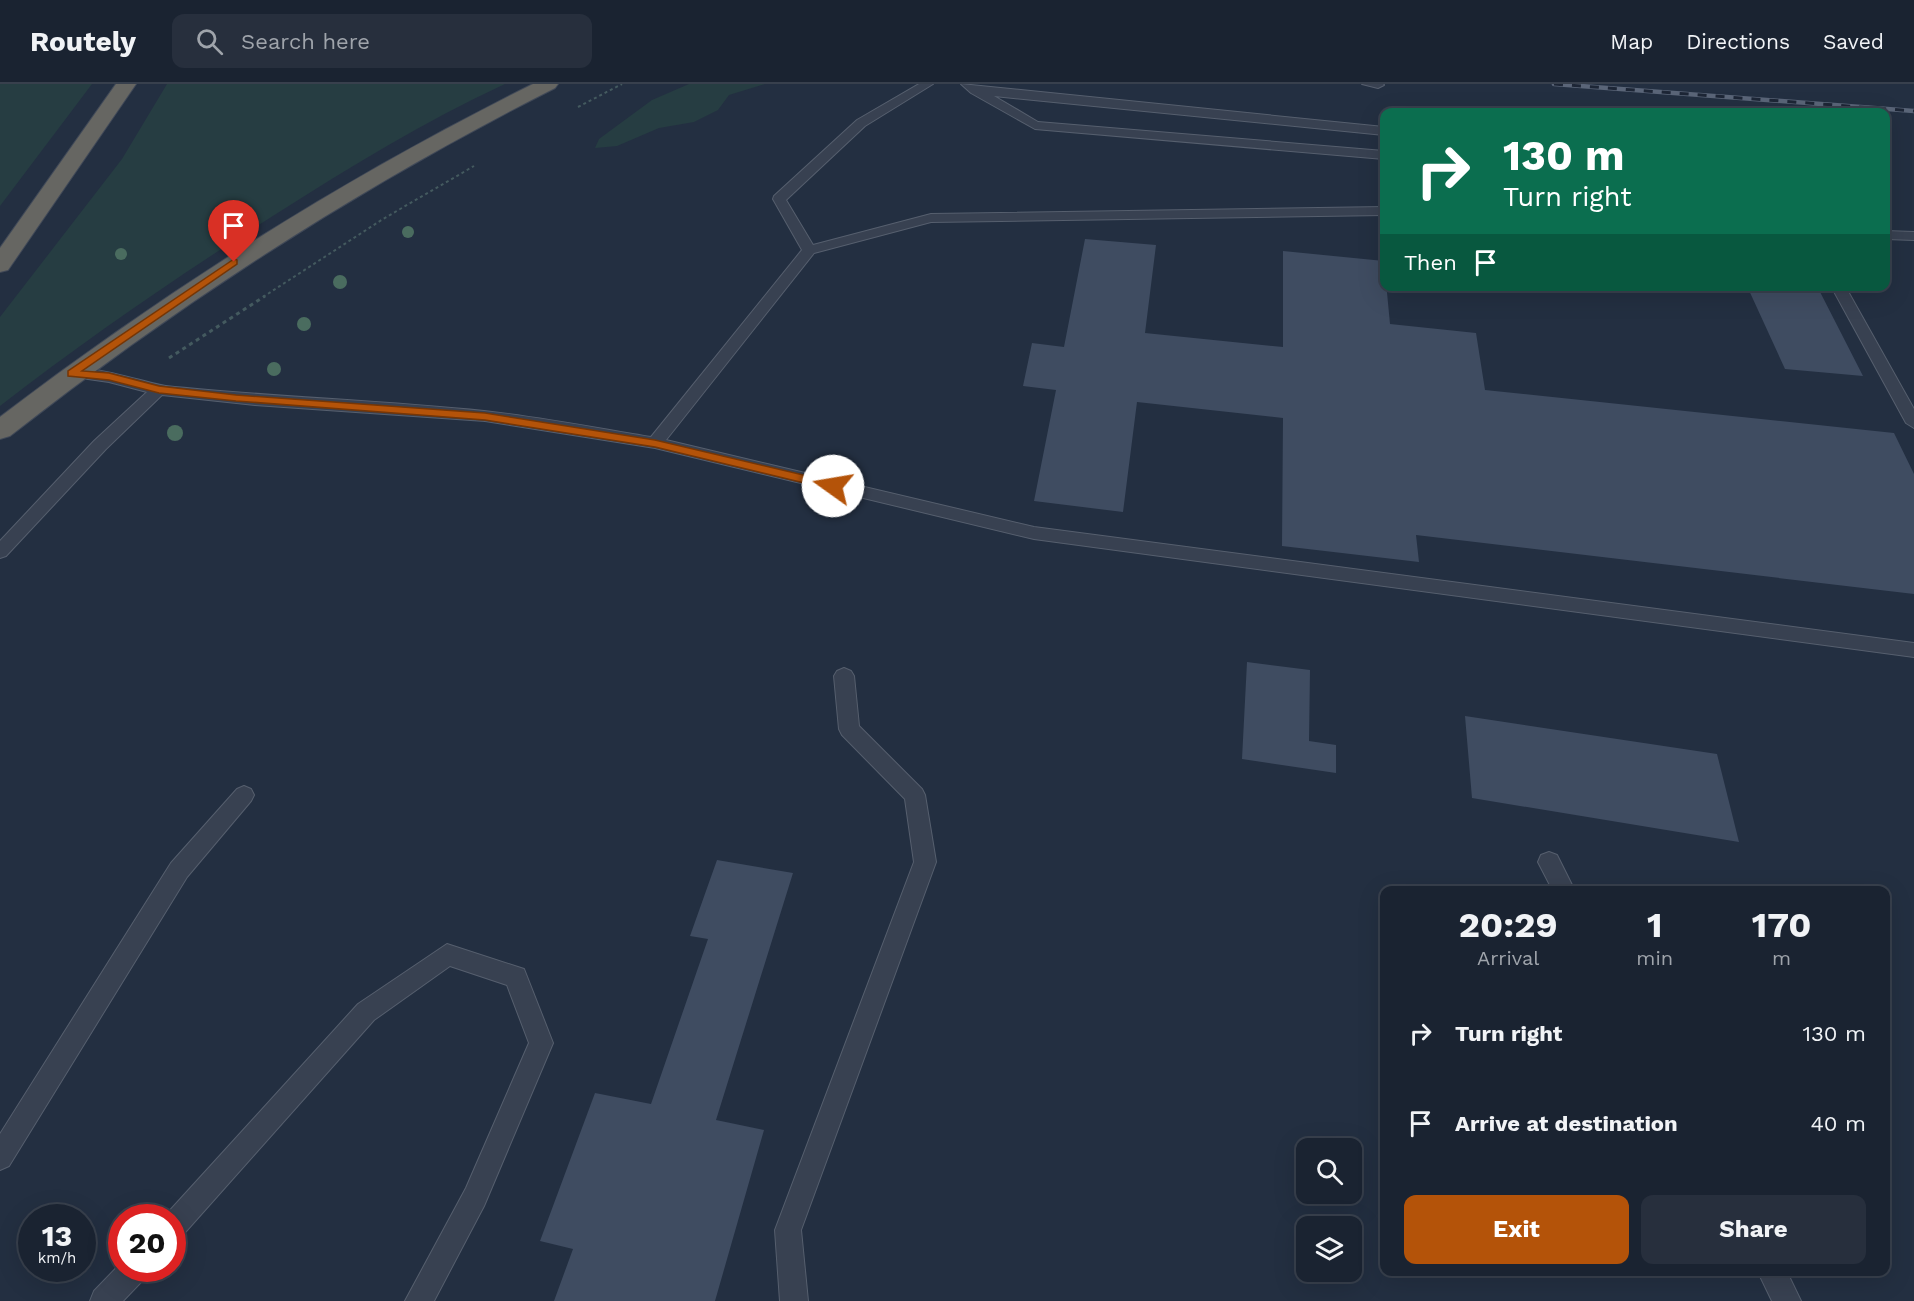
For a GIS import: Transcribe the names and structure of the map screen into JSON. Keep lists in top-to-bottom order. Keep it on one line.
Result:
{"page":{"header":"Routely","search":"Search here","nav":["Map","Directions","Saved"],"turn":["130 m","Turn right"],"then":"Then","eta":["20:29","Arrival","1","min","170","m"],"list":[{"name":"Turn right","value":"130 m"},{"name":"Arrive at destination","value":"40 m"}],"buttons":["Exit","Share"],"speed":"13 km/h","limit":"20"}}
